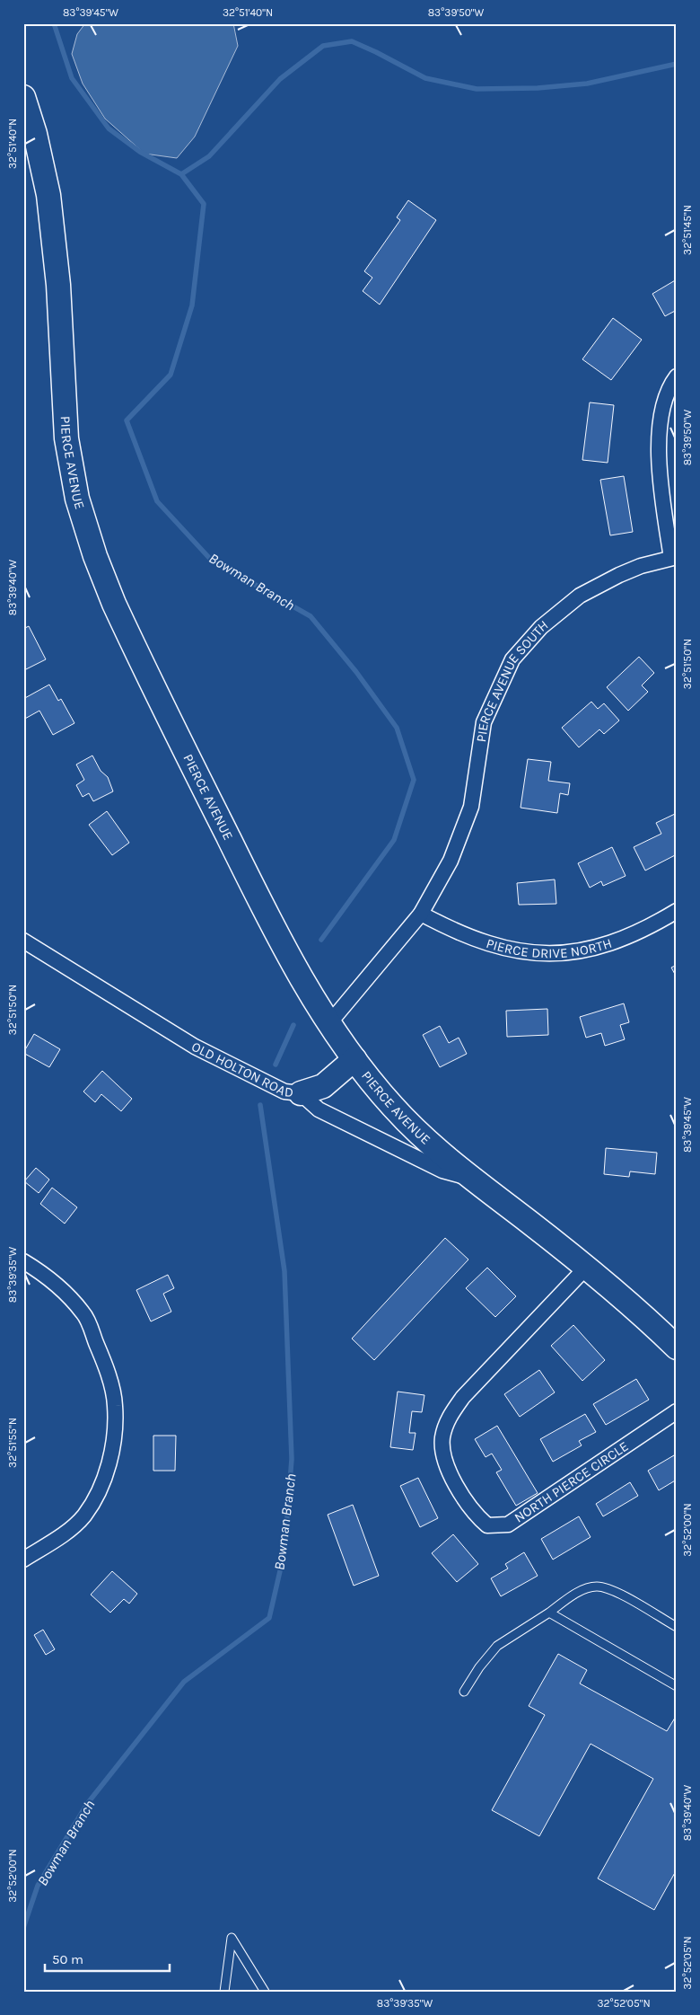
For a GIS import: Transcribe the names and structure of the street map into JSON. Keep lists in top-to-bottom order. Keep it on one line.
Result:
{"streets":{"main road":["PIERCE AVENUE"],"street":["PIERCE AVENUE SOUTH","PIERCE DRIVE NORTH","OLD HOLTON ROAD","NORTH PIERCE CIRCLE"]},"crossings":[["PIERCE AVENUE","PIERCE AVENUE SOUTH"],["PIERCE AVENUE","OLD HOLTON ROAD"],["PIERCE AVENUE","NORTH PIERCE CIRCLE"],["PIERCE AVENUE SOUTH","PIERCE DRIVE NORTH"]],"water":["Bowman Branch"],"scale_bar":"50 m","coordinates":["83°39'45\"W","32°51'40\"N","83°39'50\"W","32°51'45\"N","83°39'40\"W","32°51'50\"N","83°39'35\"W","32°51'55\"N","32°52'00\"N","32°52'05\"N"]}
